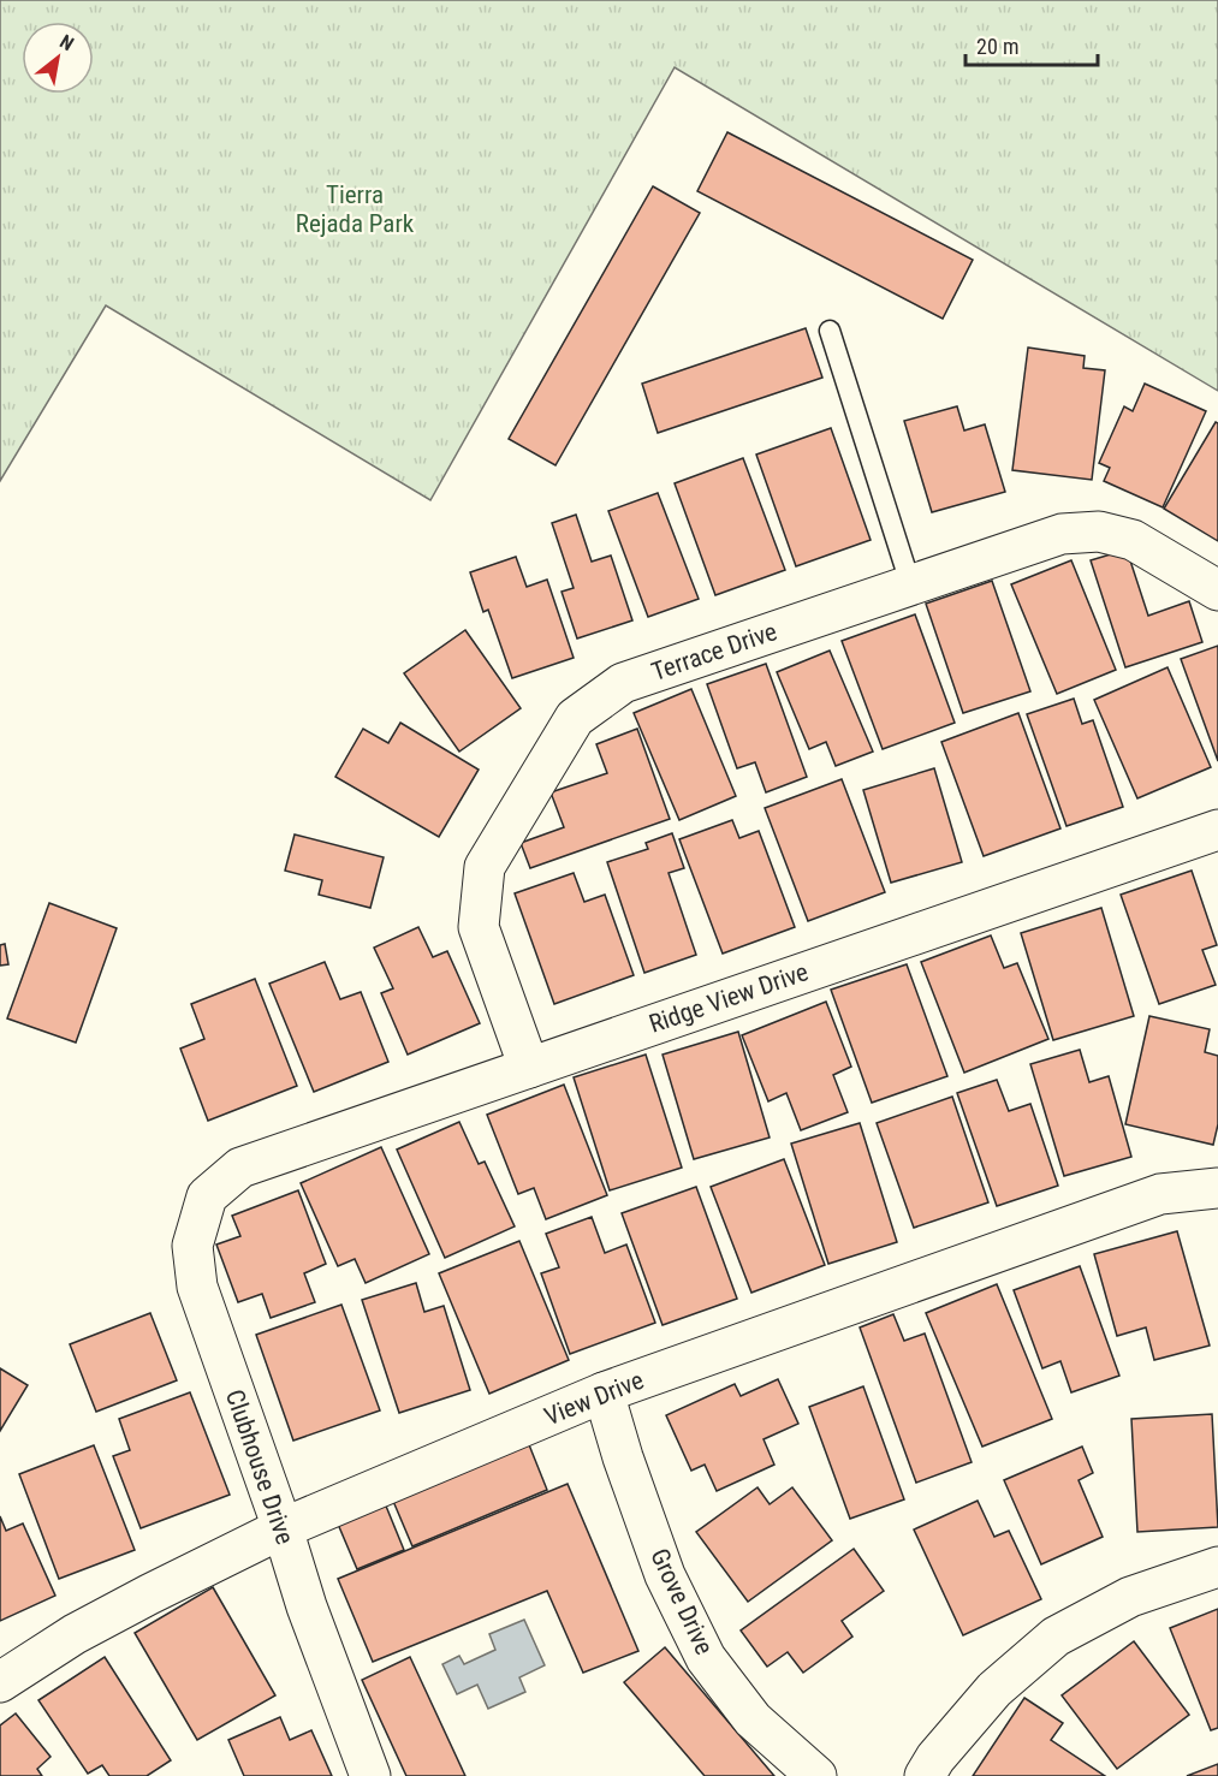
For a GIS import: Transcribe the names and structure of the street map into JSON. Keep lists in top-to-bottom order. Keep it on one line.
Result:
{"streets":{"street":["Terrace Drive","Ridge View Drive","View Drive","Clubhouse Drive","Grove Drive"]},"crossings":[["Terrace Drive","Ridge View Drive"],["Ridge View Drive","Clubhouse Drive"],["View Drive","Clubhouse Drive"],["View Drive","Grove Drive"]],"parks":["Tierra Rejada Park"],"scale_bar":"20 m","north":"top right"}
